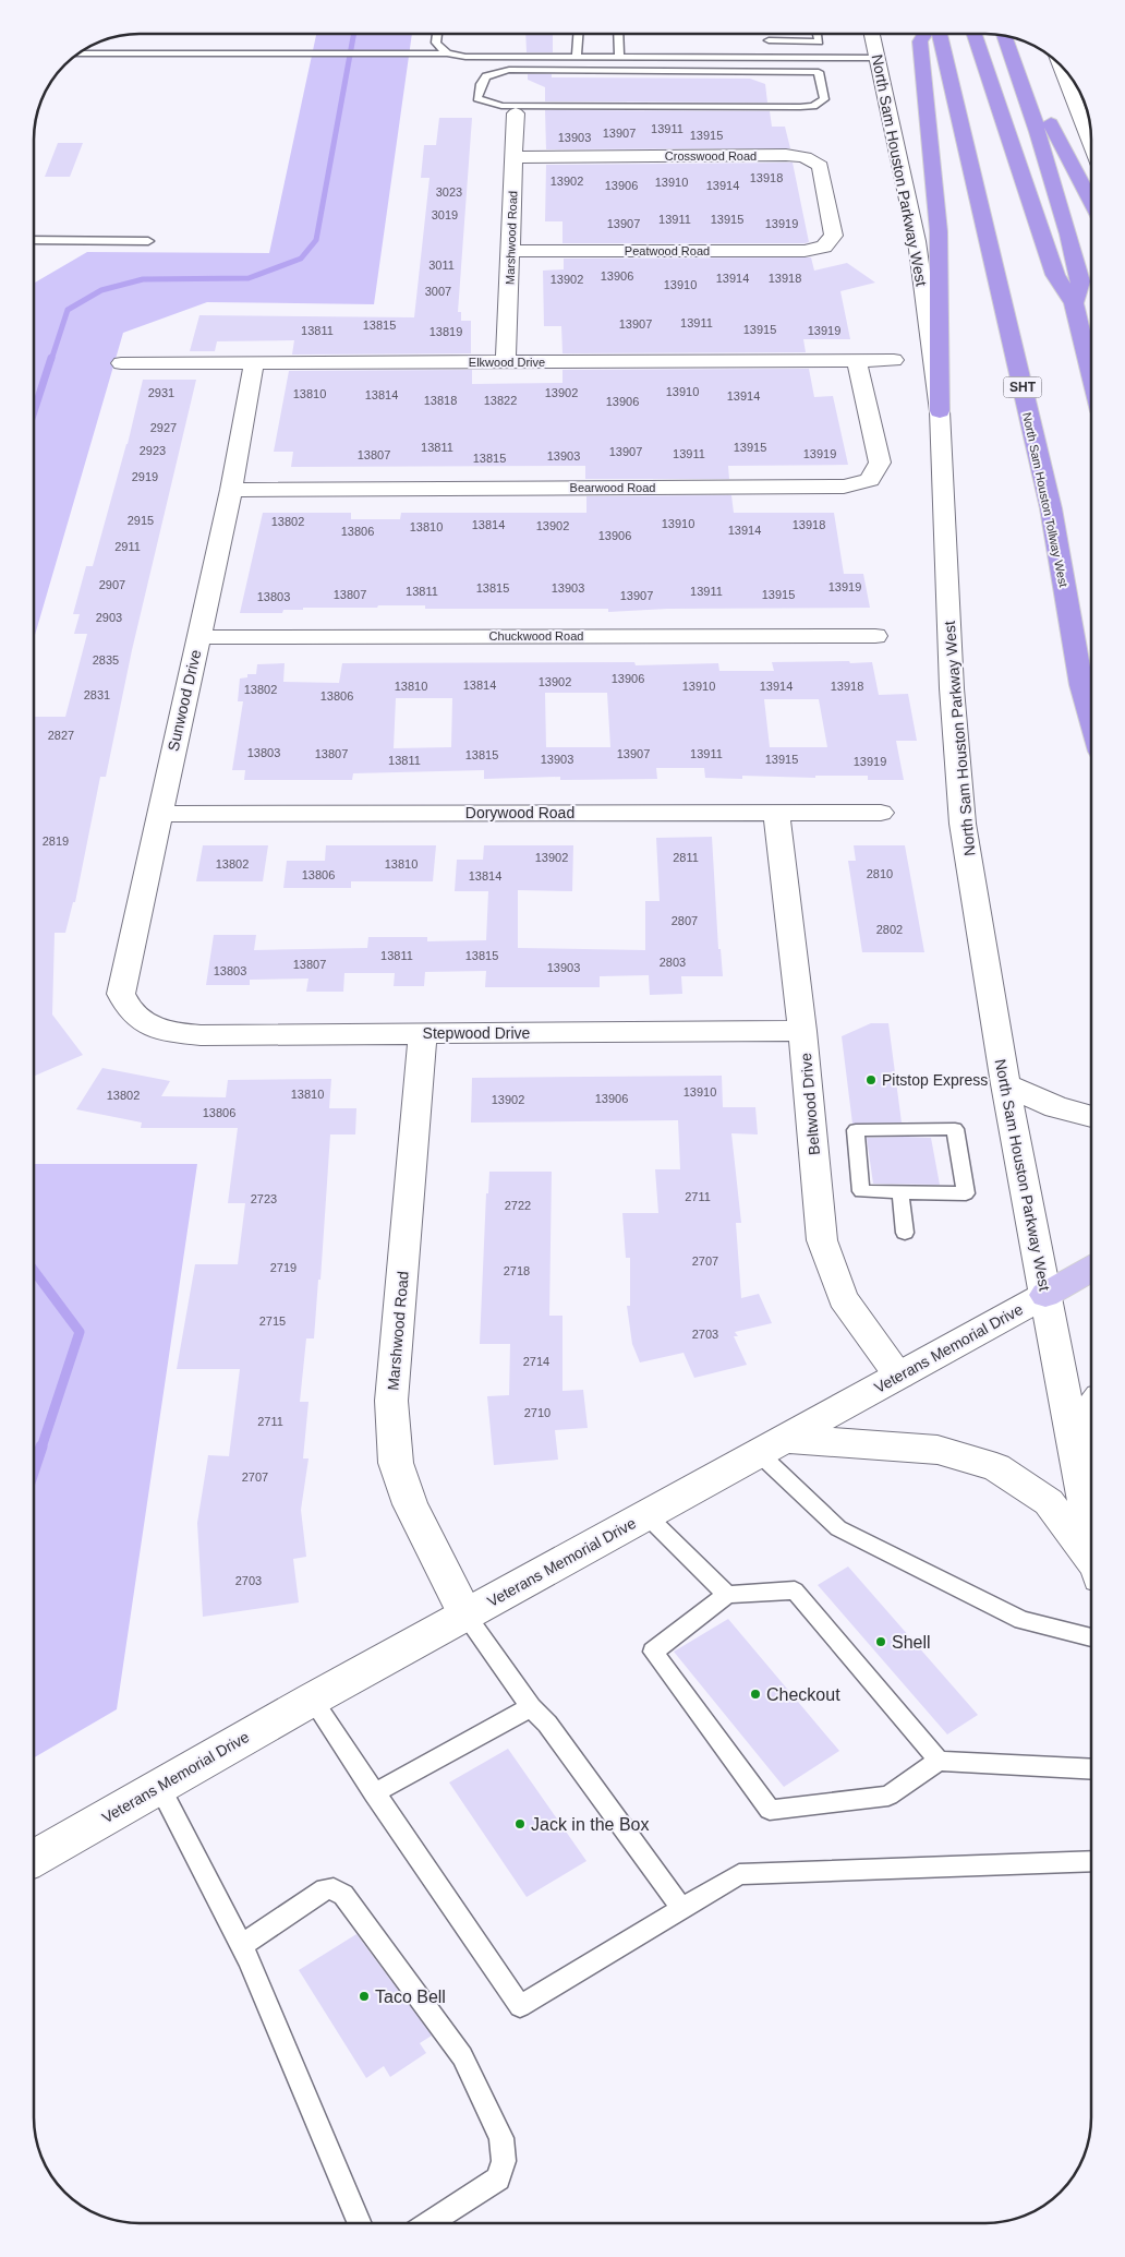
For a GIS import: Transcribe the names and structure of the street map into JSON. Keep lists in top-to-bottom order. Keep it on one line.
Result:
{"streets":{"highway":["SHT","North Sam Houston Tollway West"],"main road":["Veterans Memorial Drive"],"street":["Crosswood Road","North Sam Houston Parkway West","Marshwood Road","Peatwood Road","Elkwood Drive","Bearwood Road","Chuckwood Road","Sunwood Drive","Dorywood Road","Stepwood Drive","Beltwood Drive"]},"crossings":[["Crosswood Road","Marshwood Road"],["Crosswood Road","Peatwood Road"],["North Sam Houston Parkway West","Veterans Memorial Drive"],["Marshwood Road","Peatwood Road"],["Marshwood Road","Elkwood Drive"],["Marshwood Road","Stepwood Drive"],["Marshwood Road","Veterans Memorial Drive"],["Elkwood Drive","Bearwood Road"],["Elkwood Drive","Sunwood Drive"],["Bearwood Road","Sunwood Drive"],["Chuckwood Road","Sunwood Drive"],["Sunwood Drive","Dorywood Road"],["Sunwood Drive","Stepwood Drive"],["Dorywood Road","Beltwood Drive"],["Stepwood Drive","Beltwood Drive"],["Beltwood Drive","Veterans Memorial Drive"]],"places":["Pitstop Express","Shell","Checkout","Jack in the Box","Taco Bell"],"house_numbers":["13911","13907","13915","13903","13918","13902","13910","13906","13914","3023","3019","13911","13915","13907","13919","3011","13906","13914","13918","13902","13910","3007","13911","13907","13815","13915","13811","13919","13819","13910","2931","13902","13810","13814","13914","13818","13822","13906","2927","13811","13915","2923","13907","13911","13919","13807","13903","13815","2919","2915","13802","13910","13814","13918","13902","13810","13914","13806","13906","2911","2907","13919","13815","13903","13811","13911","13807","13915","13907","13803","2903","2835","13906","13902","13814","13810","13910","13914","13918","13802","2831","13806","2827","13803","13807","13907","13911","13815","13903","13915","13811","13919","2819","13902","2811","13802","13810","2810","13806","13814","2807","2802","13811","13815","2803","13807","13903","13803","13910","13810","13802","13906","13902","13806","2711","2723","2722","2707","2719","2718","2715","2703","2714","2710","2711","2707","2703"]}
